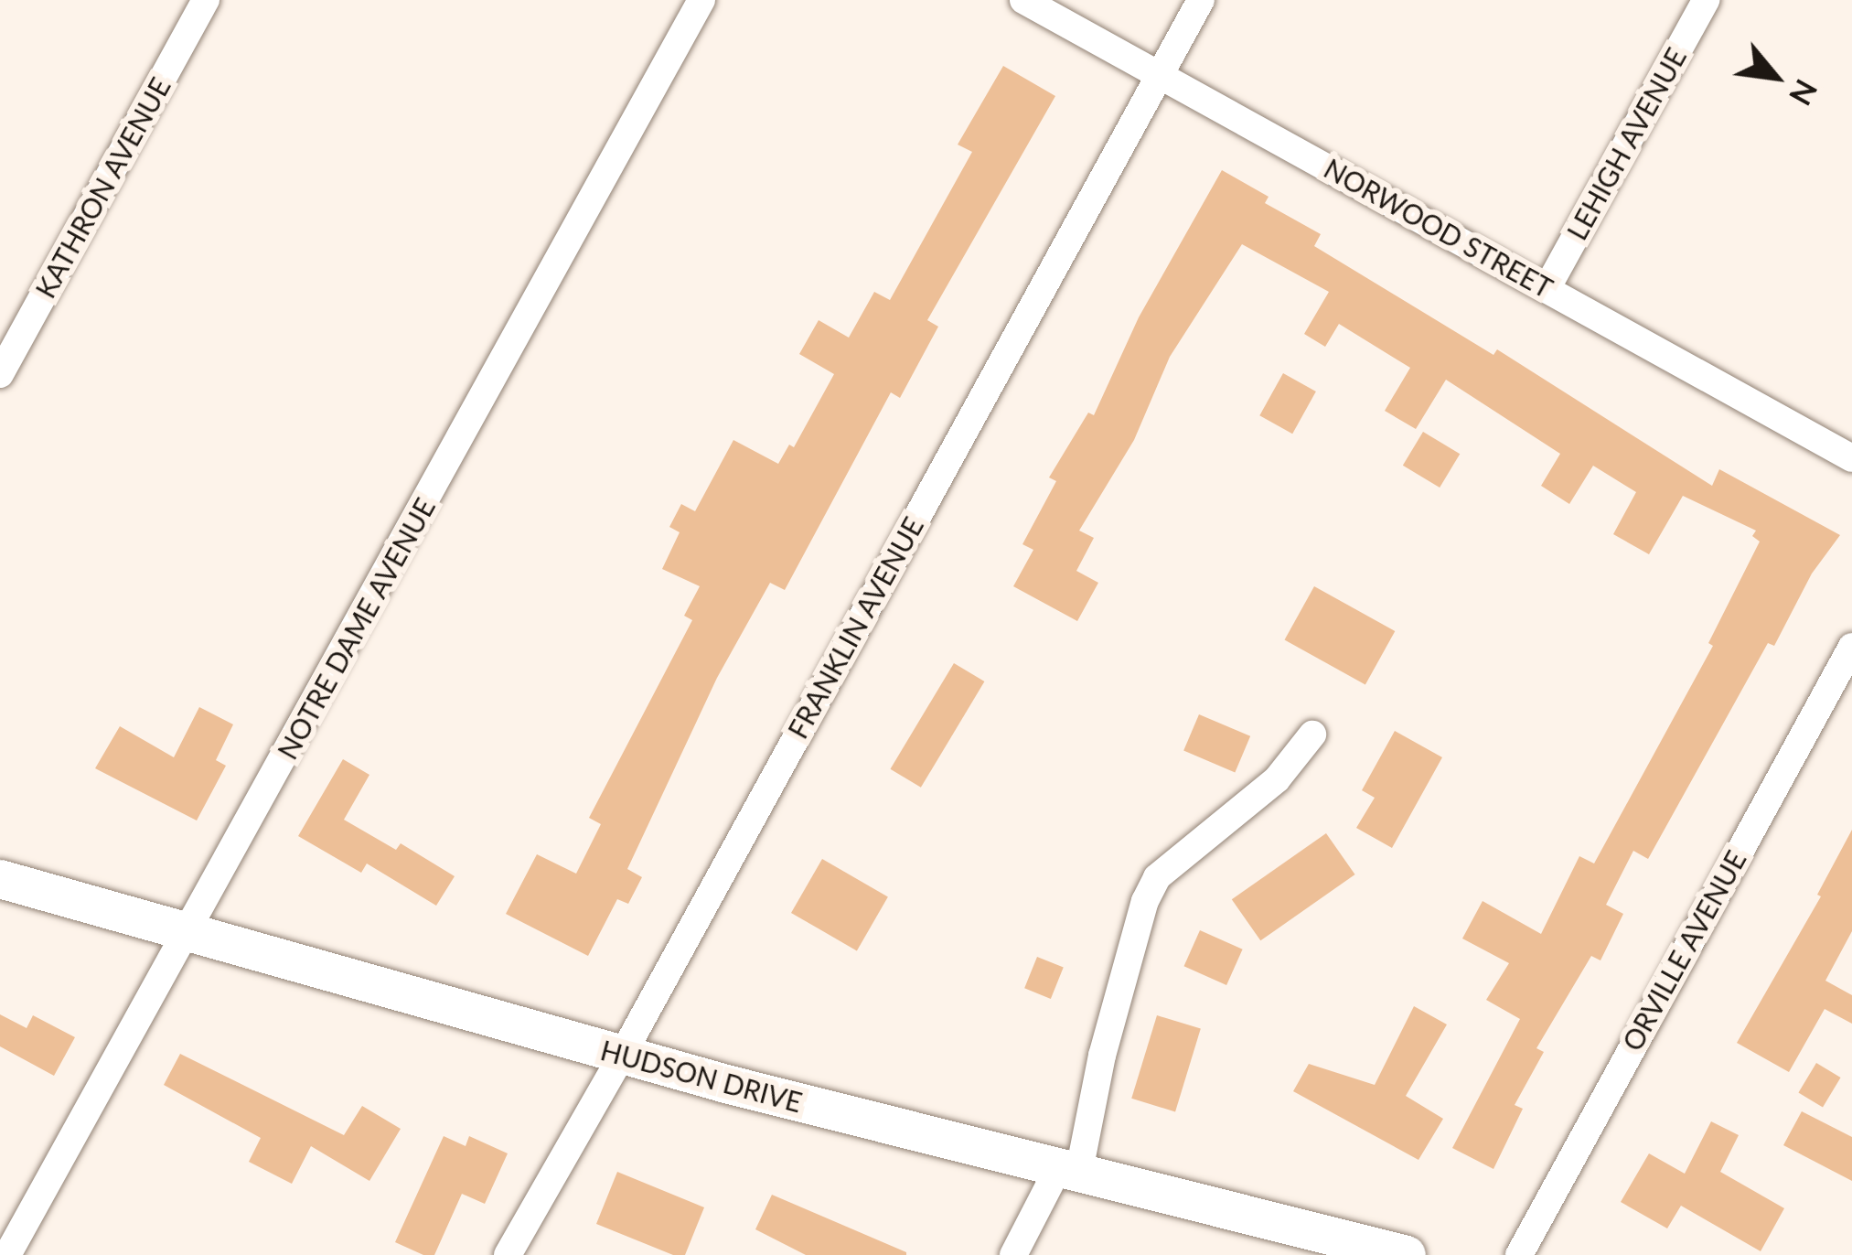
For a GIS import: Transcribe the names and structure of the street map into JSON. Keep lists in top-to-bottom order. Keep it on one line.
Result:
{"streets":{"street":["LEHIGH AVENUE","KATHRON AVENUE","NORWOOD STREET","FRANKLIN AVENUE","NOTRE DAME AVENUE","ORVILLE AVENUE","HUDSON DRIVE"]},"crossings":[["LEHIGH AVENUE","NORWOOD STREET"],["NORWOOD STREET","FRANKLIN AVENUE"],["FRANKLIN AVENUE","HUDSON DRIVE"],["NOTRE DAME AVENUE","HUDSON DRIVE"]],"north":"bottom right"}
